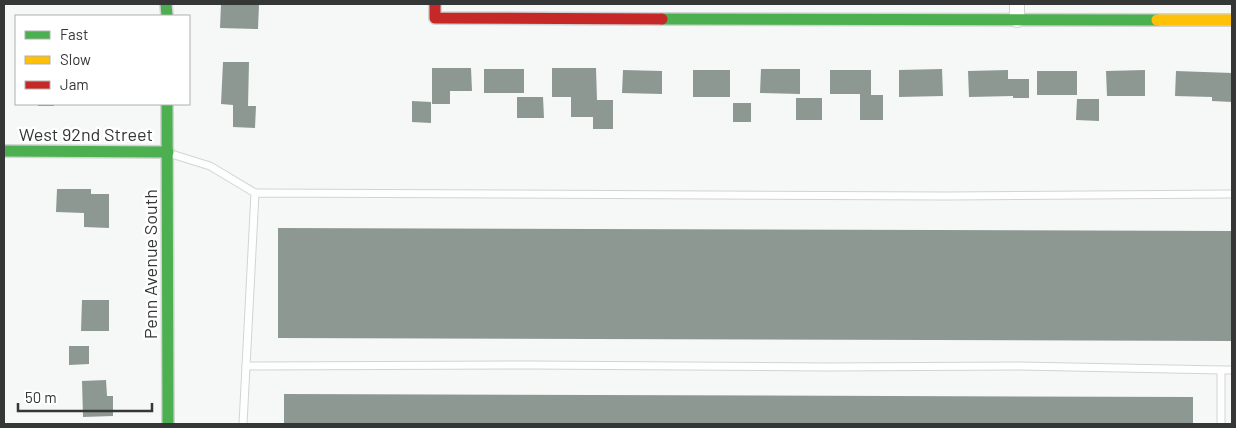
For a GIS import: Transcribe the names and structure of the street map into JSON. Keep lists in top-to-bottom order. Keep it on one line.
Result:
{"streets":{"street":["West 92nd Street","Penn Avenue South"]},"crossings":[["West 92nd Street","Penn Avenue South"]],"legend":["Fast","Slow","Jam"],"scale_bar":"50 m"}
